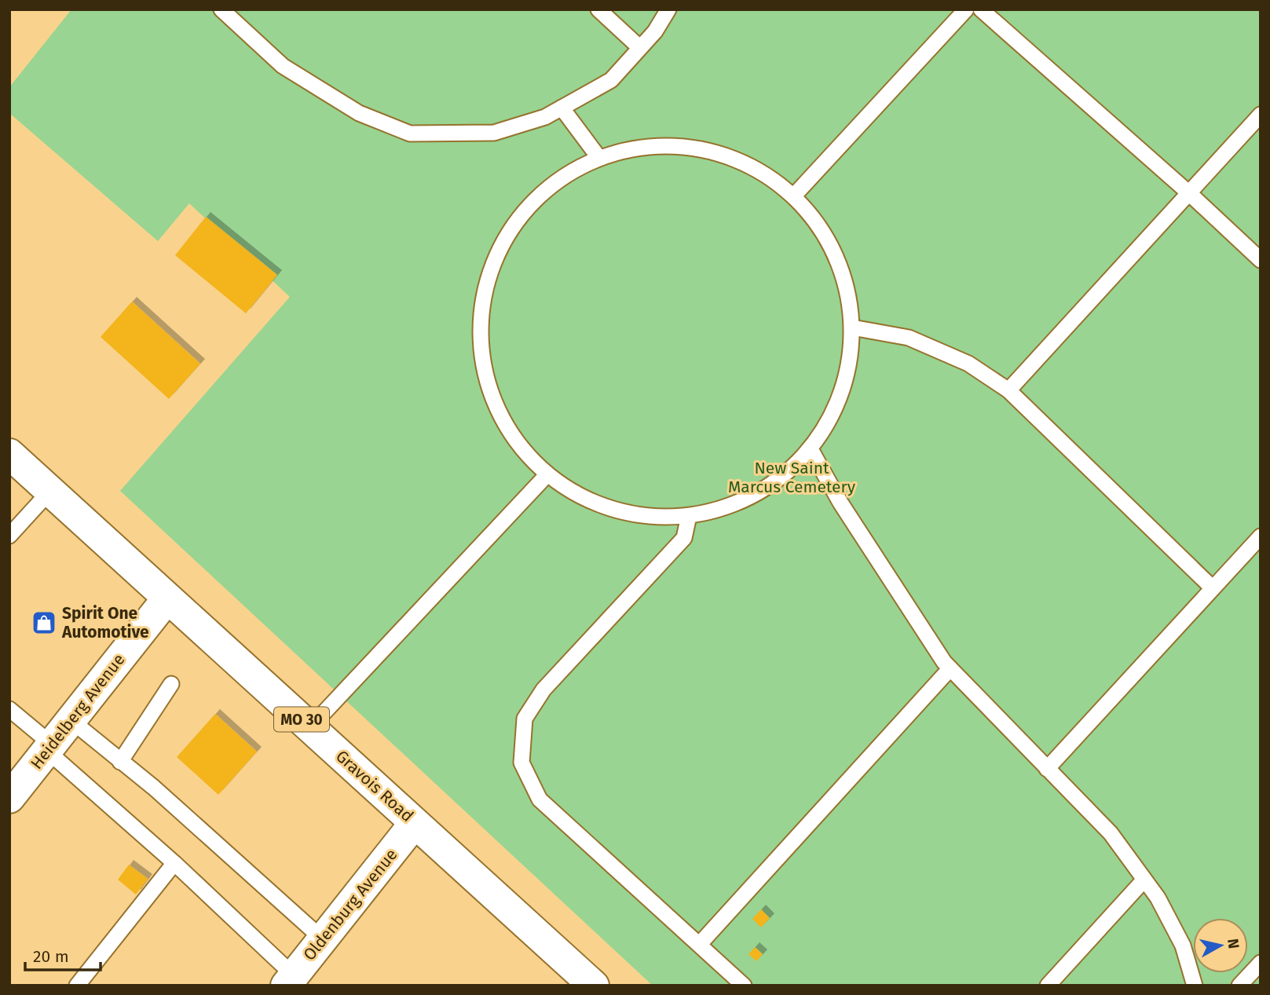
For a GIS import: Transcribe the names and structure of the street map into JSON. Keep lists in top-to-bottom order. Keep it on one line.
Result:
{"streets":{"main road":["Heidelberg Avenue","MO 30","Gravois Road","Oldenburg Avenue"]},"crossings":[["Heidelberg Avenue","Gravois Road"],["Gravois Road","Oldenburg Avenue"]],"parks":["New Saint Marcus Cemetery"],"places":{"shop":["Spirit One Automotive"]},"scale_bar":"20 m","north":"right"}
